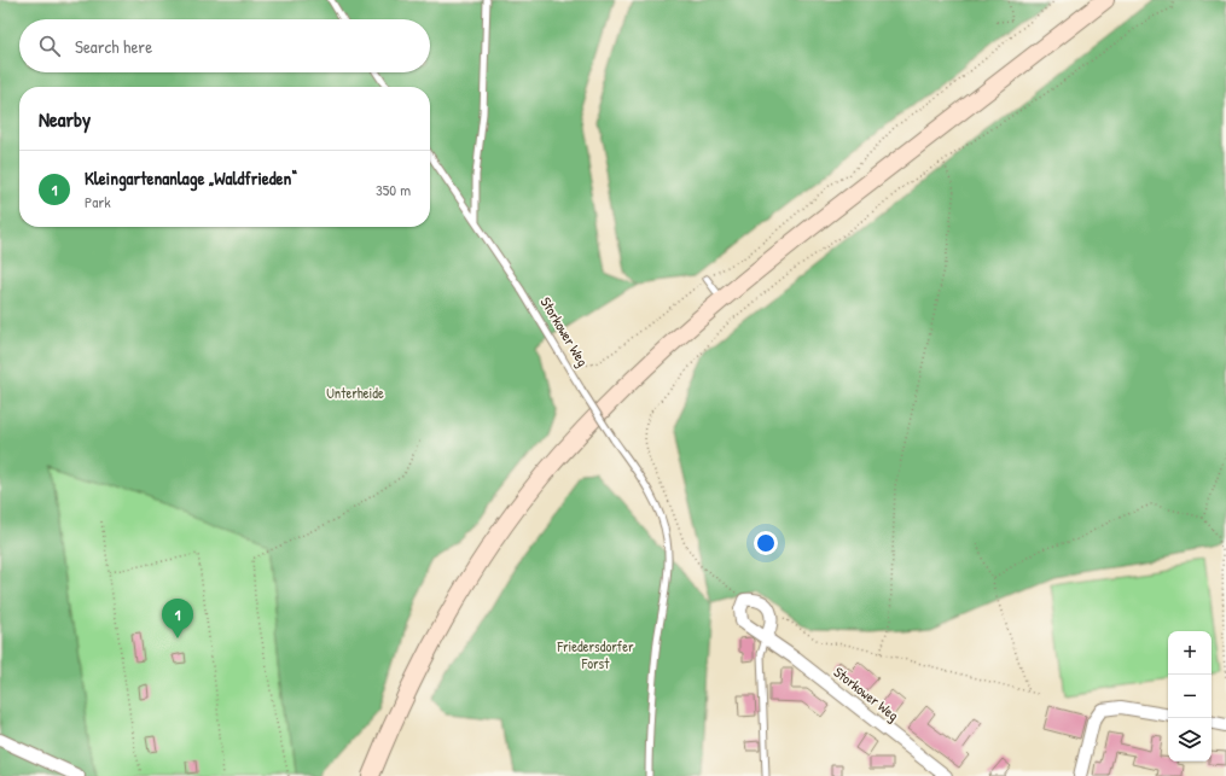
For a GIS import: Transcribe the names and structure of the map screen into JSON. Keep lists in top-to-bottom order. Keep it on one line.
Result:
{"streets":{"street":["Storkower Weg"]},"parks":["Unterheide","Friedersdorfer Forst"],"page":{"search":"Search here","heading":"Nearby","list":[{"mark":"1","name":"Kleingartenanlage „Waldfrieden“","note":"Park","value":"350 m"}],"pins":"1","map_buttons":["+","−"]}}
